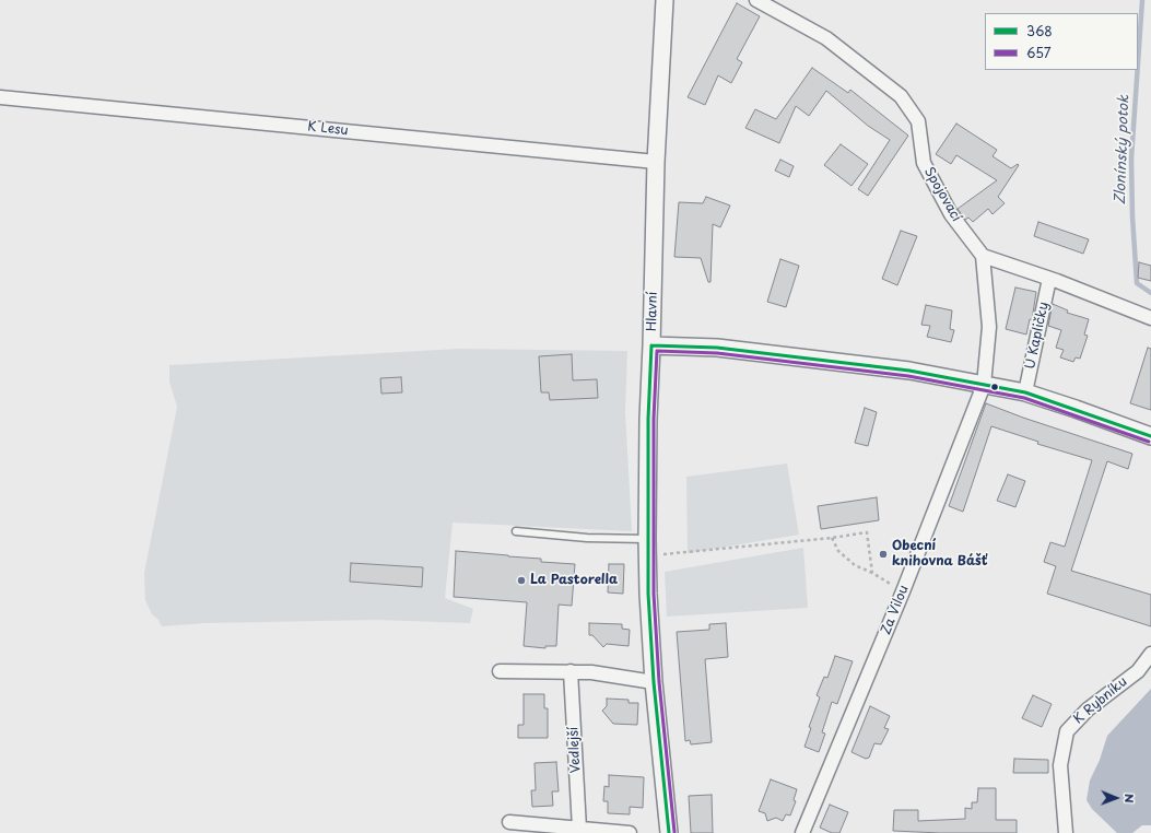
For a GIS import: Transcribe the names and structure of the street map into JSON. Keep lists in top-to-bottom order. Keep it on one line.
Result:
{"streets":{"street":["K Lesu","Spojovací","Hlavní","U Kapličky","Za Vilou","K Rybníku","Vedlejší"]},"crossings":[["K Lesu","Hlavní"]],"water":["Zlonínský potok"],"places":["Obecní knihovna Bášť","La Pastorella"],"lines":["transit line 368","transit line 657"],"legend":["368","657"],"north":"right"}
